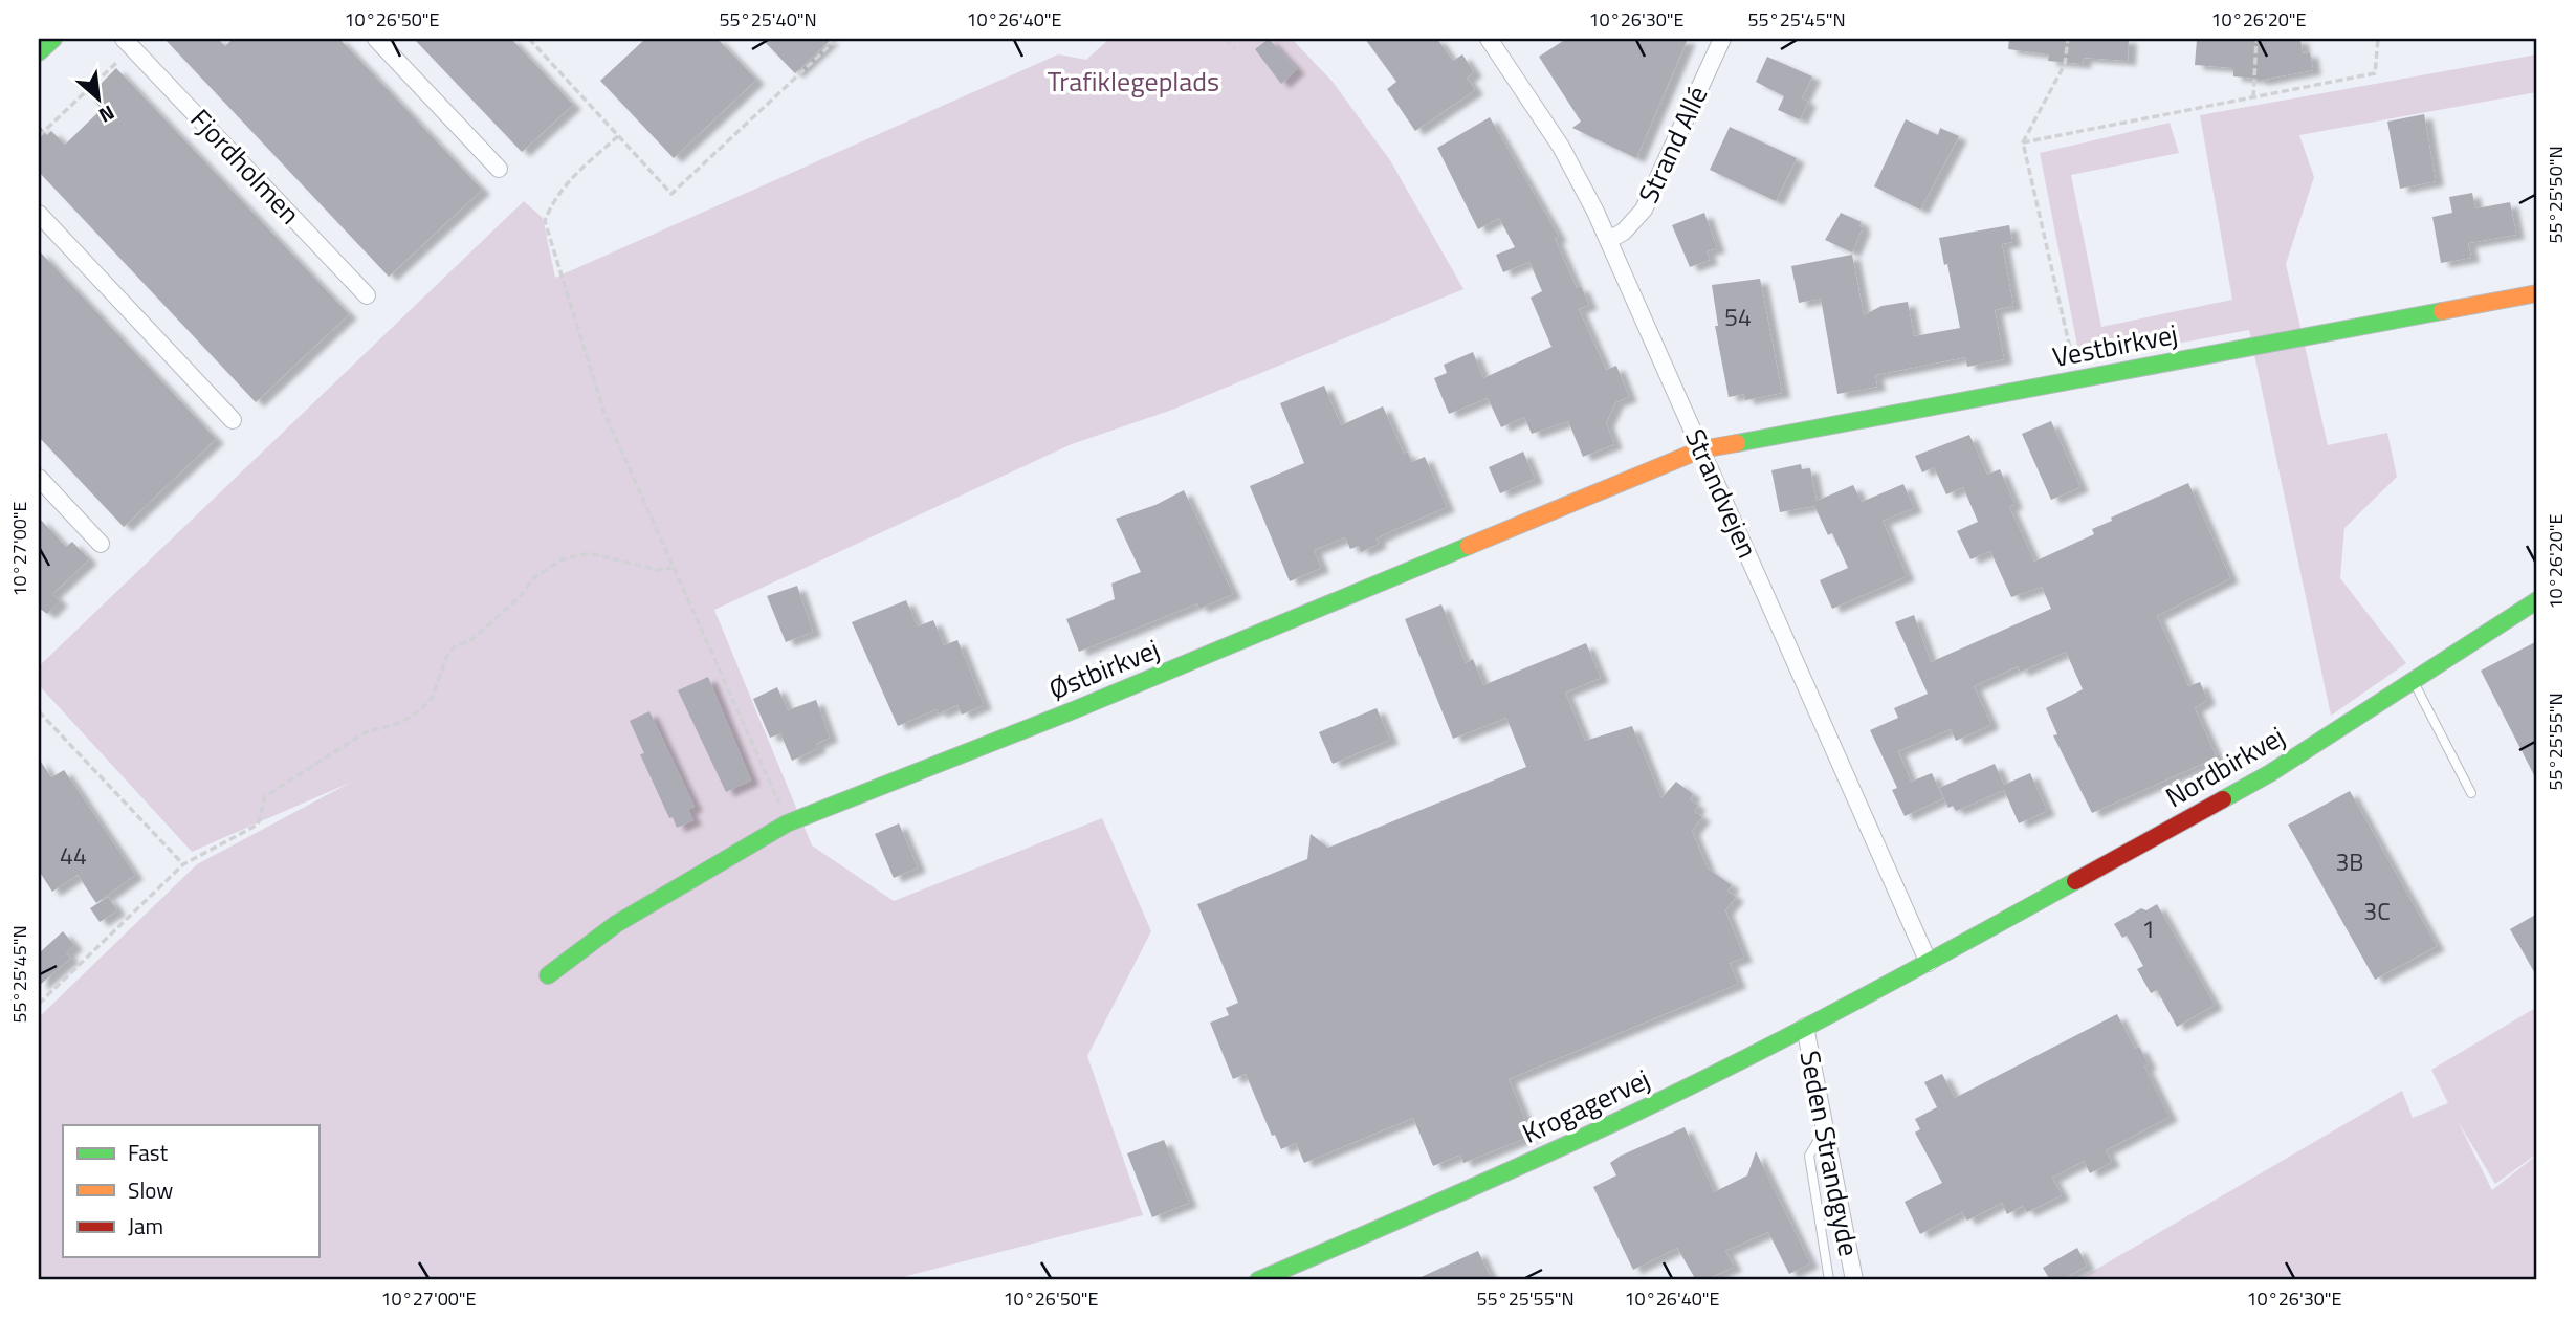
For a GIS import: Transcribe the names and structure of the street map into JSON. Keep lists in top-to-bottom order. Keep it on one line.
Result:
{"streets":{"street":["Strand Allé","Fjordholmen","Vestbirkvej","Strandvejen","Østbirkvej","Nordbirkvej","Krogagervej","Seden Strandgyde"]},"crossings":[["Strand Allé","Strandvejen"],["Vestbirkvej","Strandvejen"],["Vestbirkvej","Østbirkvej"],["Strandvejen","Østbirkvej"],["Strandvejen","Nordbirkvej"],["Strandvejen","Krogagervej"],["Nordbirkvej","Krogagervej"],["Krogagervej","Seden Strandgyde"]],"parks":["Trafiklegeplads"],"house_numbers":["54","44","3B","3C","1"],"legend":["Fast","Slow","Jam"],"north":"bottom right","coordinates":["10°26'50\"E","55°25'40\"N","10°26'40\"E","10°26'30\"E","55°25'45\"N","10°26'20\"E","55°25'50\"N","10°27'00\"E","55°25'55\"N"]}
